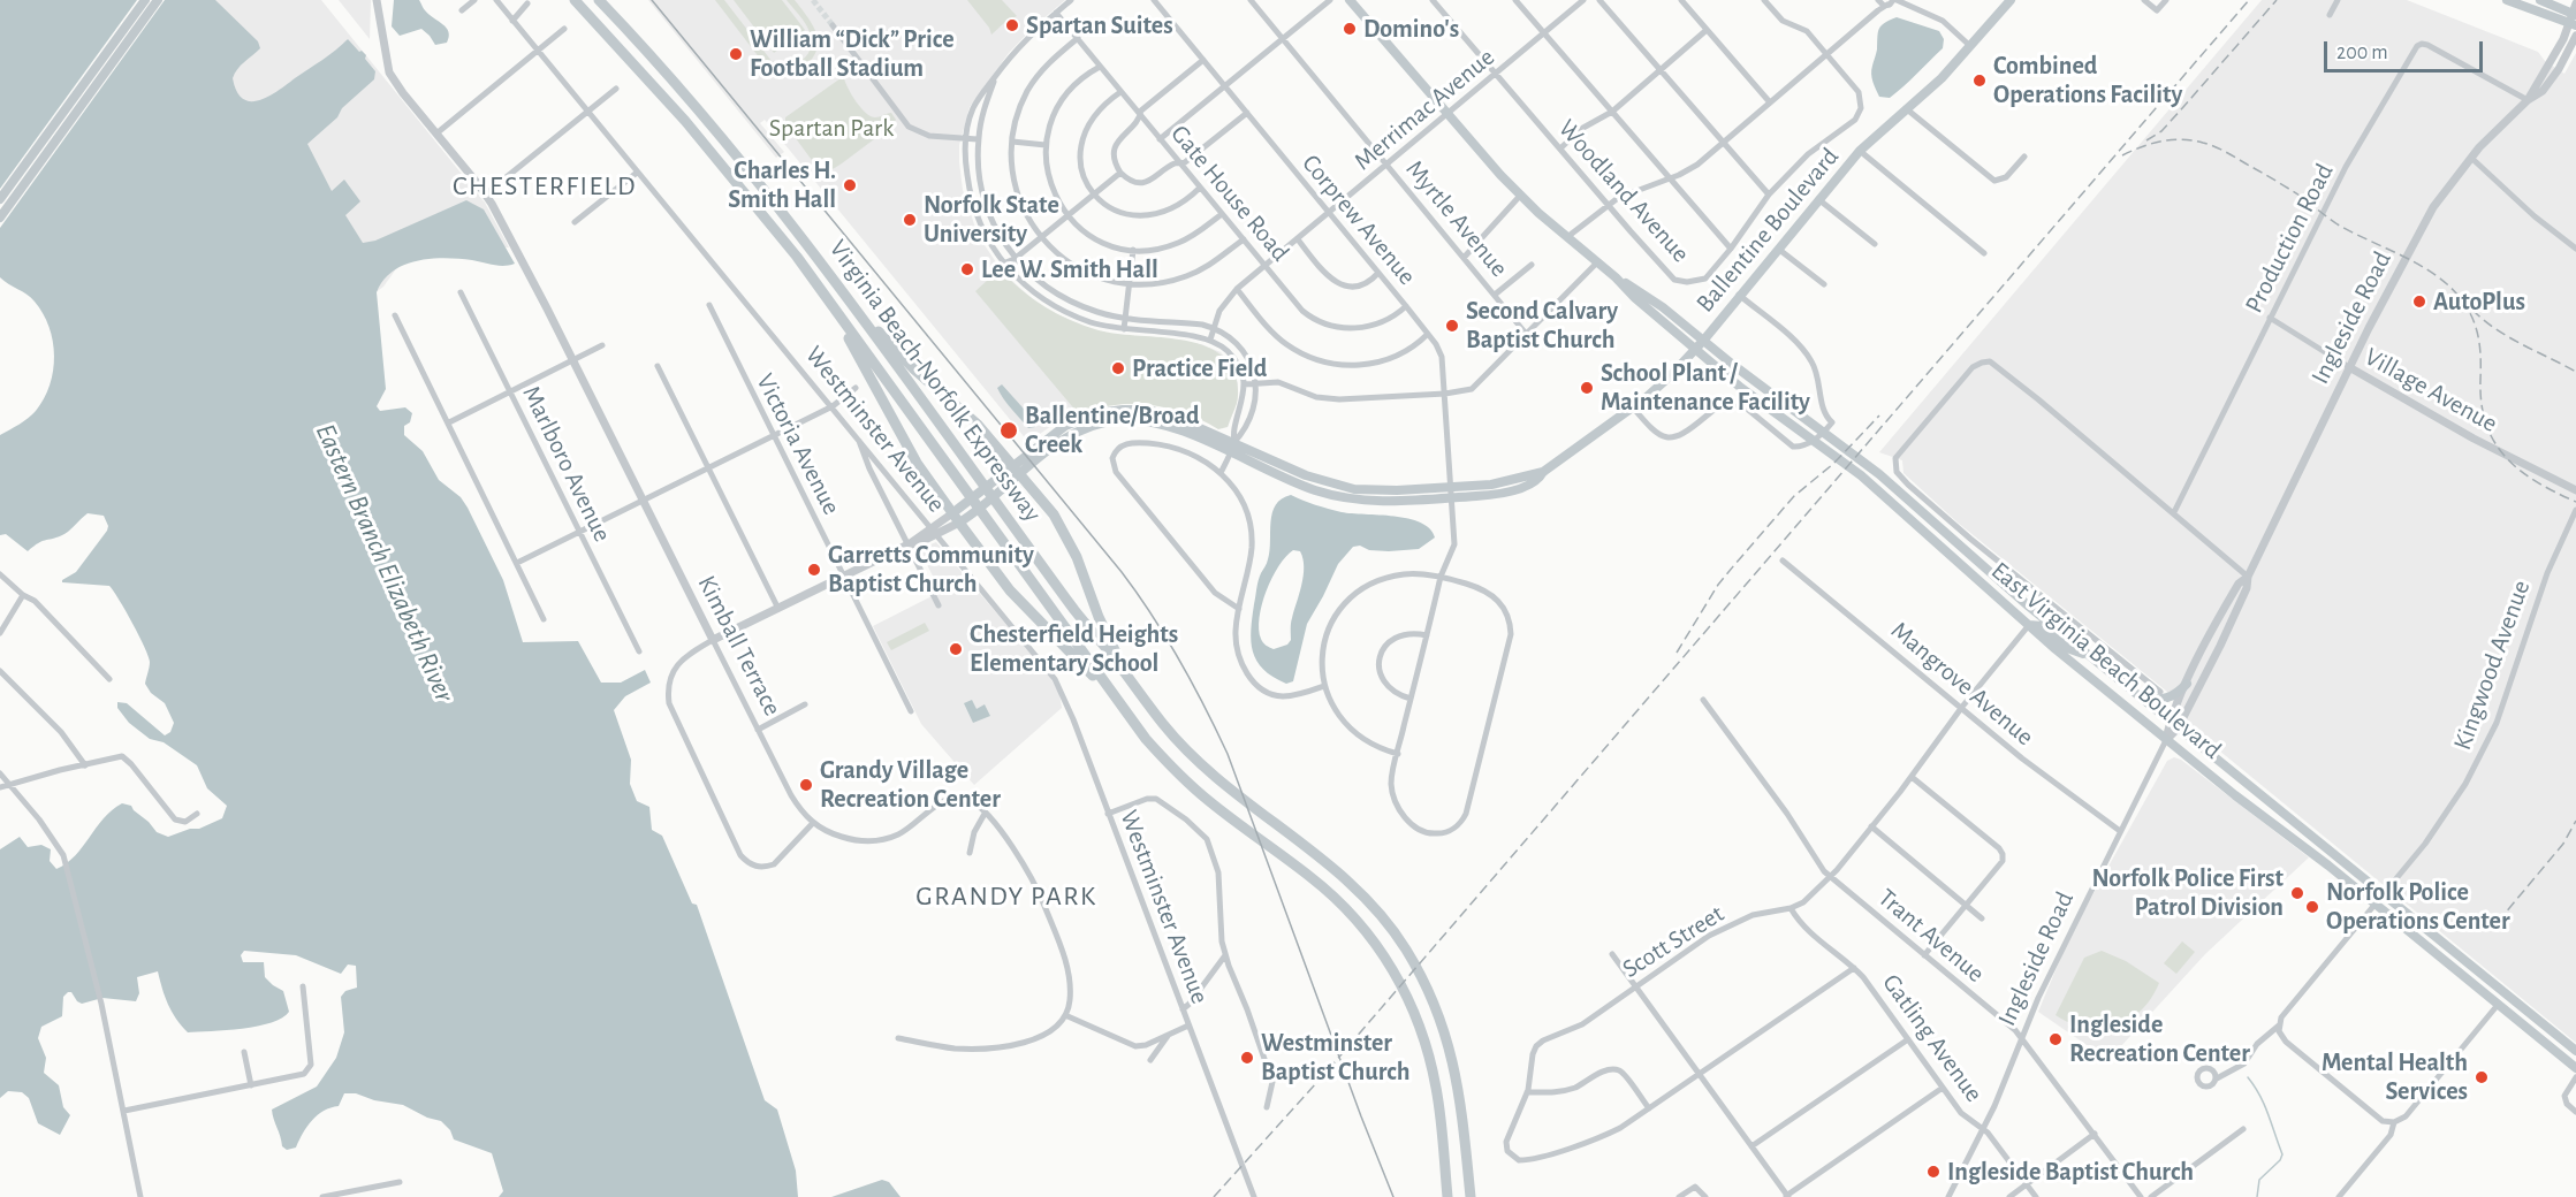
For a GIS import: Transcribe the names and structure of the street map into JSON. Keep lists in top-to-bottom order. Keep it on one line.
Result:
{"streets":{"highway":["Virginia Beach-Norfolk Expressway"],"main road":["Ballentine Boulevard","East Virginia Beach Boulevard"],"street":["Merrimac Avenue","Woodland Avenue","Gate House Road","Myrtle Avenue","Corprew Avenue","Production Road","Ingleside Road","Village Avenue","Westminster Avenue","Victoria Avenue","Marlboro Avenue","Kimball Terrace","Kingwood Avenue","Mangrove Avenue","Trant Avenue","Scott Street","Gatling Avenue"]},"crossings":[["Merrimac Avenue","Woodland Avenue"],["Merrimac Avenue","Gate House Road"],["Merrimac Avenue","Myrtle Avenue"],["Merrimac Avenue","Corprew Avenue"],["Merrimac Avenue","East Virginia Beach Boulevard"],["Gate House Road","Corprew Avenue"],["Corprew Avenue","Ballentine Boulevard"],["Ballentine Boulevard","Westminster Avenue"],["Ballentine Boulevard","Victoria Avenue"],["Ballentine Boulevard","Kimball Terrace"],["Ballentine Boulevard","East Virginia Beach Boulevard"],["Production Road","Ingleside Road"],["Production Road","Village Avenue"],["Ingleside Road","Village Avenue"],["Ingleside Road","East Virginia Beach Boulevard"],["Ingleside Road","Mangrove Avenue"],["Ingleside Road","Trant Avenue"],["Ingleside Road","Gatling Avenue"],["East Virginia Beach Boulevard","Kingwood Avenue"],["East Virginia Beach Boulevard","Scott Street"],["Mangrove Avenue","Scott Street"],["Trant Avenue","Scott Street"],["Scott Street","Gatling Avenue"]],"districts":["CHESTERFIELD","GRANDY PARK"],"water":["Eastern Branch Elizabeth River"],"parks":["Spartan Park"],"places":["Spartan Suites","Domino's","William “Dick” Price Football Stadium","Combined Operations Facility","Charles H. Smith Hall","Norfolk State University","Lee W. Smith Hall","AutoPlus","Second Calvary Baptist Church","Practice Field","School Plant / Maintenance Facility","Ballentine/Broad Creek","Garretts Community Baptist Church","Chesterfield Heights Elementary School","Grandy Village Recreation Center","Norfolk Police First Patrol Division","Norfolk Police Operations Center","Ingleside Recreation Center","Westminster Baptist Church","Mental Health Services","Ingleside Baptist Church"],"scale_bar":"200 m"}
